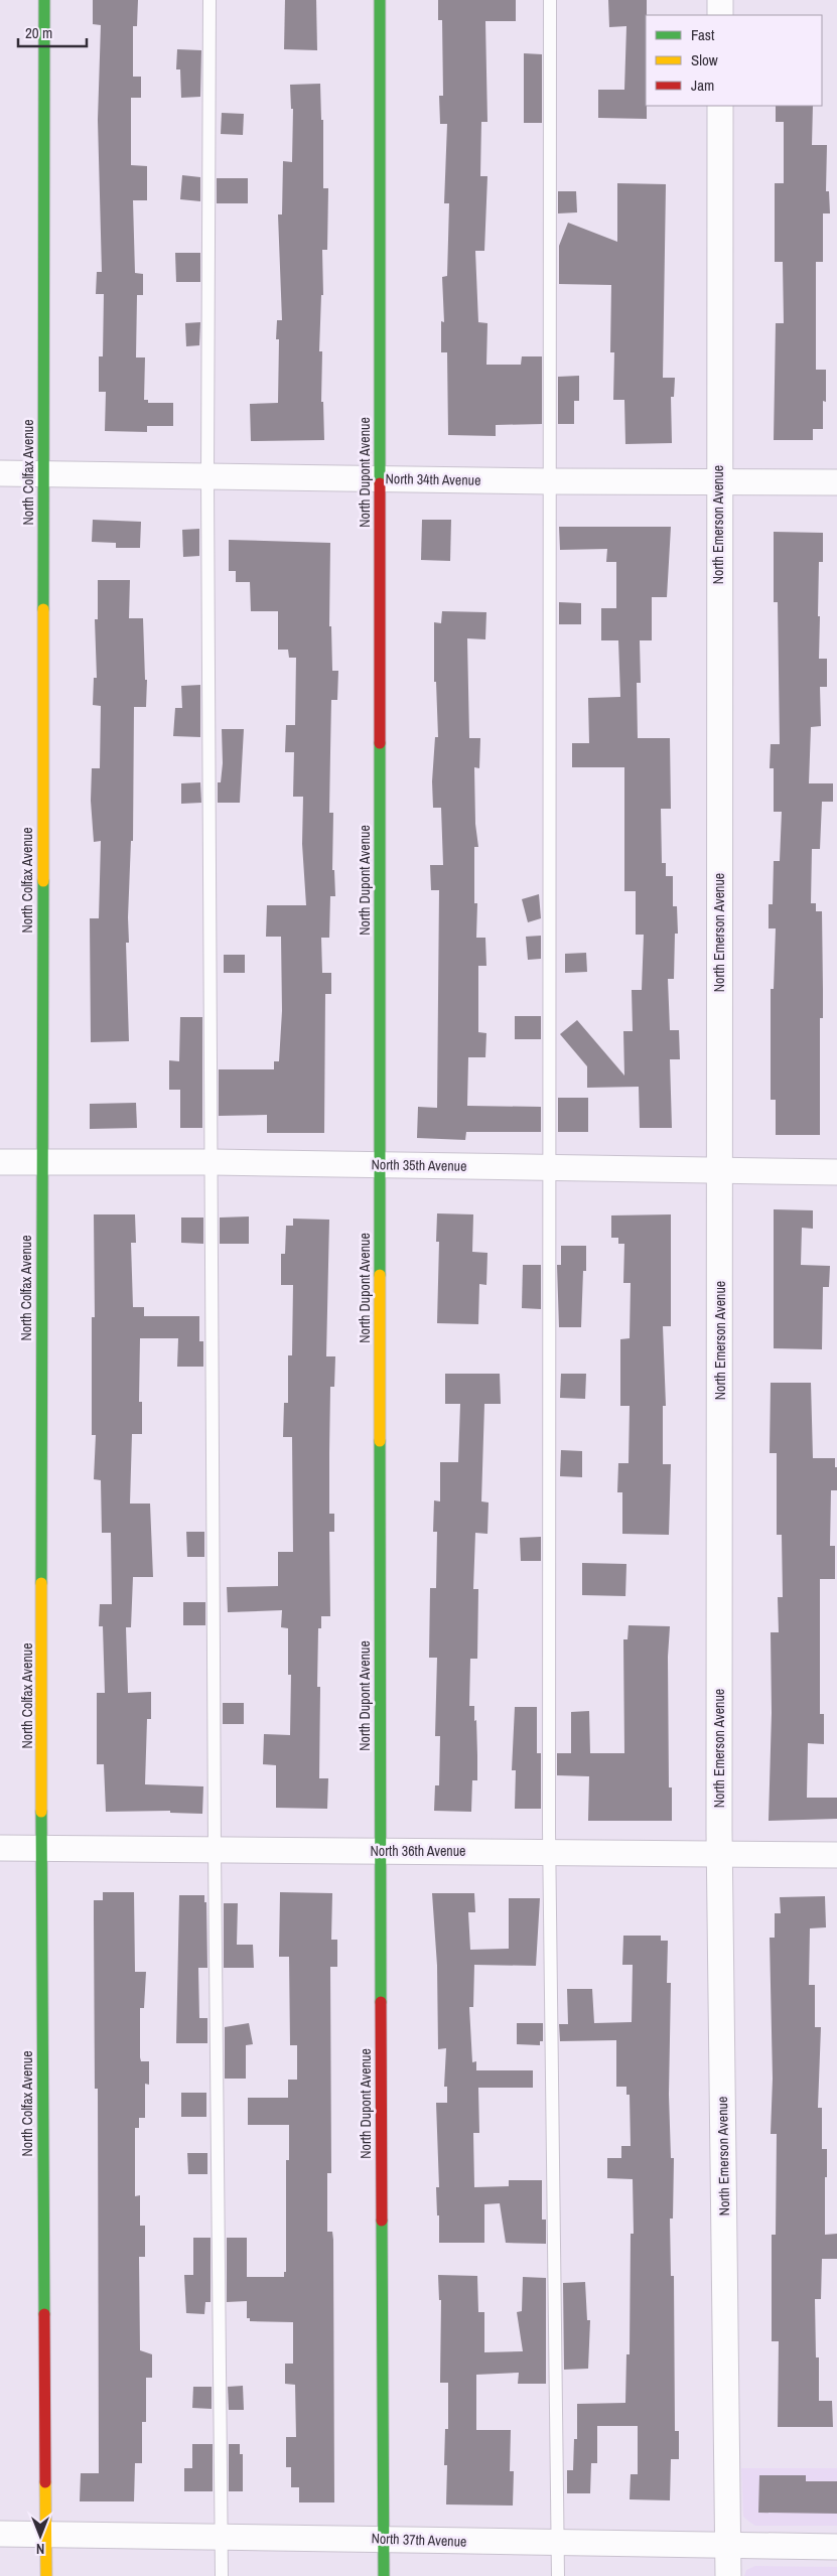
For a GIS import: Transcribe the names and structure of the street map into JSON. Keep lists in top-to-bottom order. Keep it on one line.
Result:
{"streets":{"street":["North Colfax Avenue","North Dupont Avenue","North 34th Avenue","North Emerson Avenue","North 35th Avenue","North 36th Avenue","North 37th Avenue"]},"crossings":[["North Colfax Avenue","North 34th Avenue"],["North Colfax Avenue","North 35th Avenue"],["North Colfax Avenue","North 36th Avenue"],["North Colfax Avenue","North 37th Avenue"],["North Dupont Avenue","North 34th Avenue"],["North Dupont Avenue","North 35th Avenue"],["North Dupont Avenue","North 36th Avenue"],["North Dupont Avenue","North 37th Avenue"],["North 34th Avenue","North Emerson Avenue"],["North Emerson Avenue","North 35th Avenue"],["North Emerson Avenue","North 36th Avenue"],["North Emerson Avenue","North 37th Avenue"]],"legend":["Fast","Slow","Jam"],"scale_bar":"20 m","north":"bottom"}
